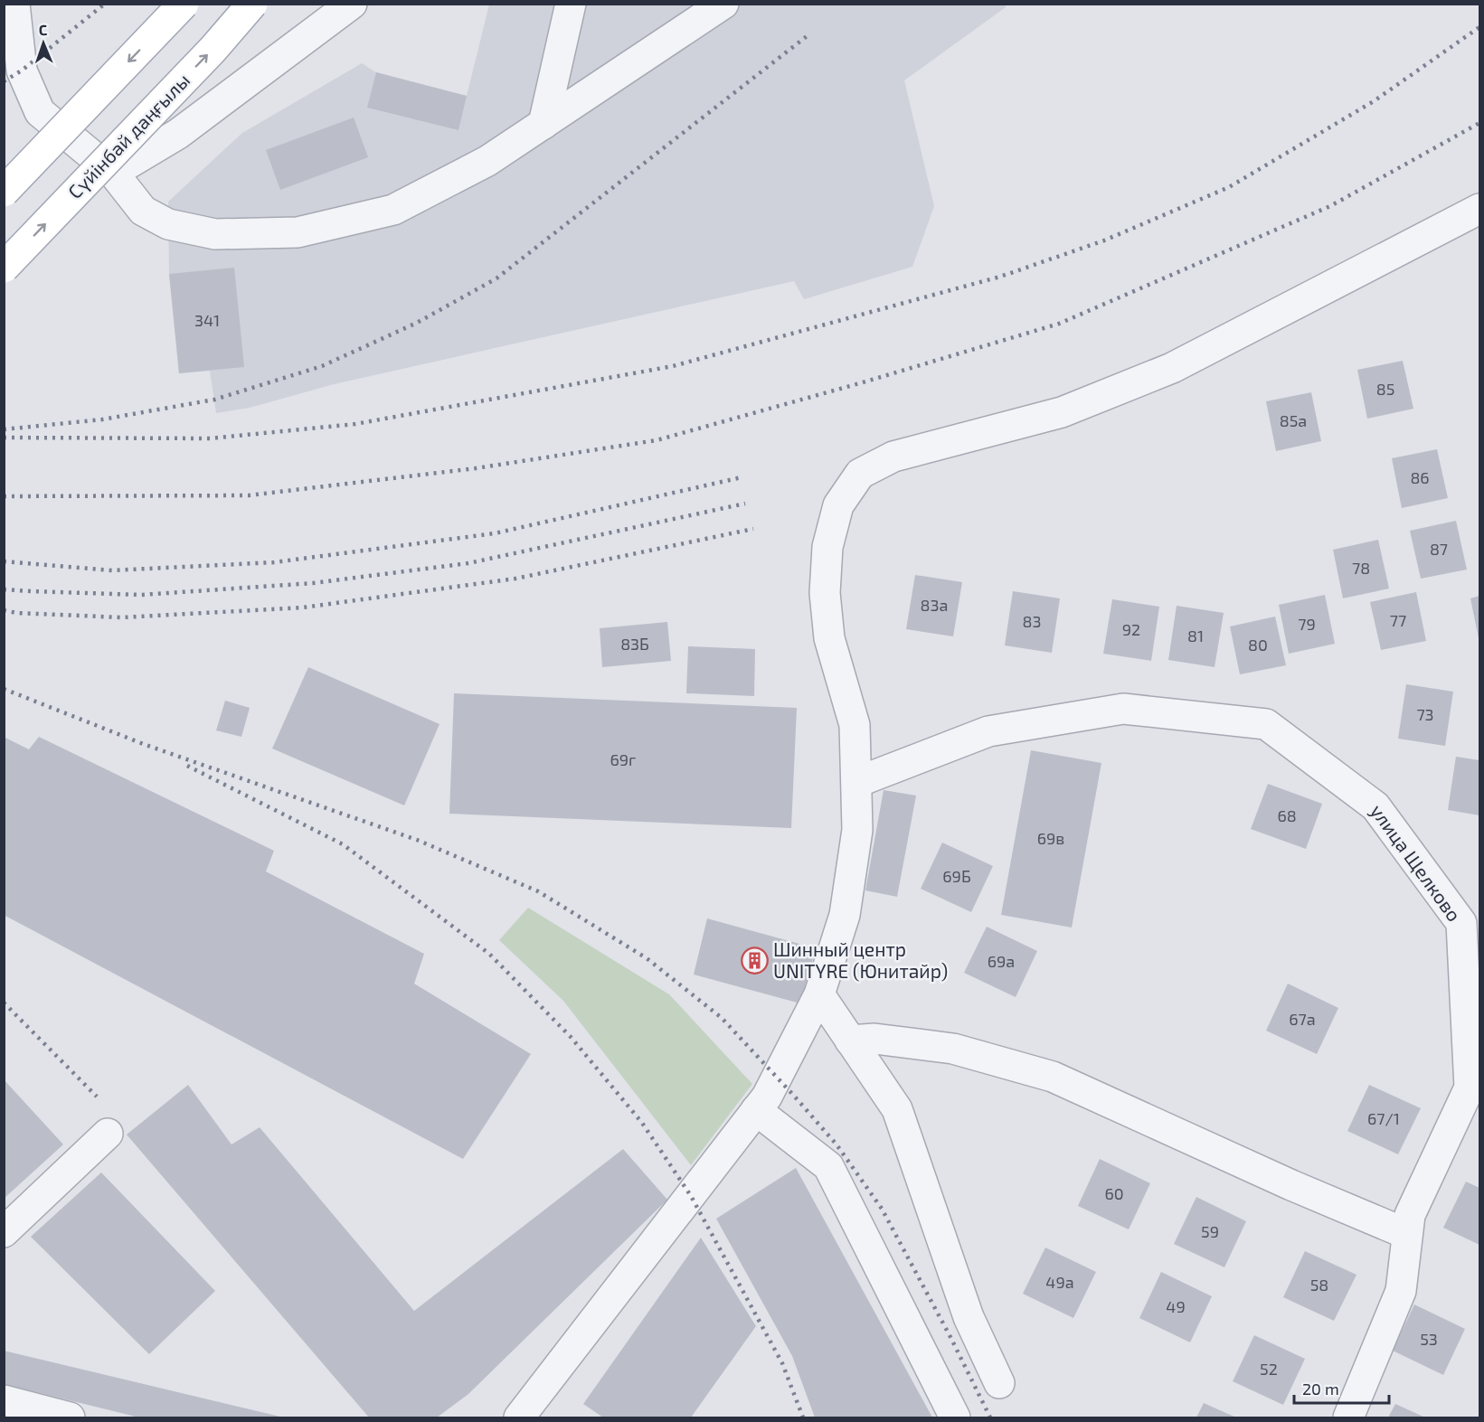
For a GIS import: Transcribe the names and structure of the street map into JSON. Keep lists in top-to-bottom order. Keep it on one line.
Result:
{"streets":{"main road":["Сүйінбай даңғылы"],"street":["улица Щелково"]},"places":{"building":["Шинный центр UNITYRE (Юнитайр)"]},"house_numbers":["341","85","85а","86","87","78","83а","77","83","79","92","81","83Б","80","73","69г","68","69в","69Б","69а","67а","67/1","60","59","49а","58","49","53","52"],"scale_bar":"20 m","north":"top"}
